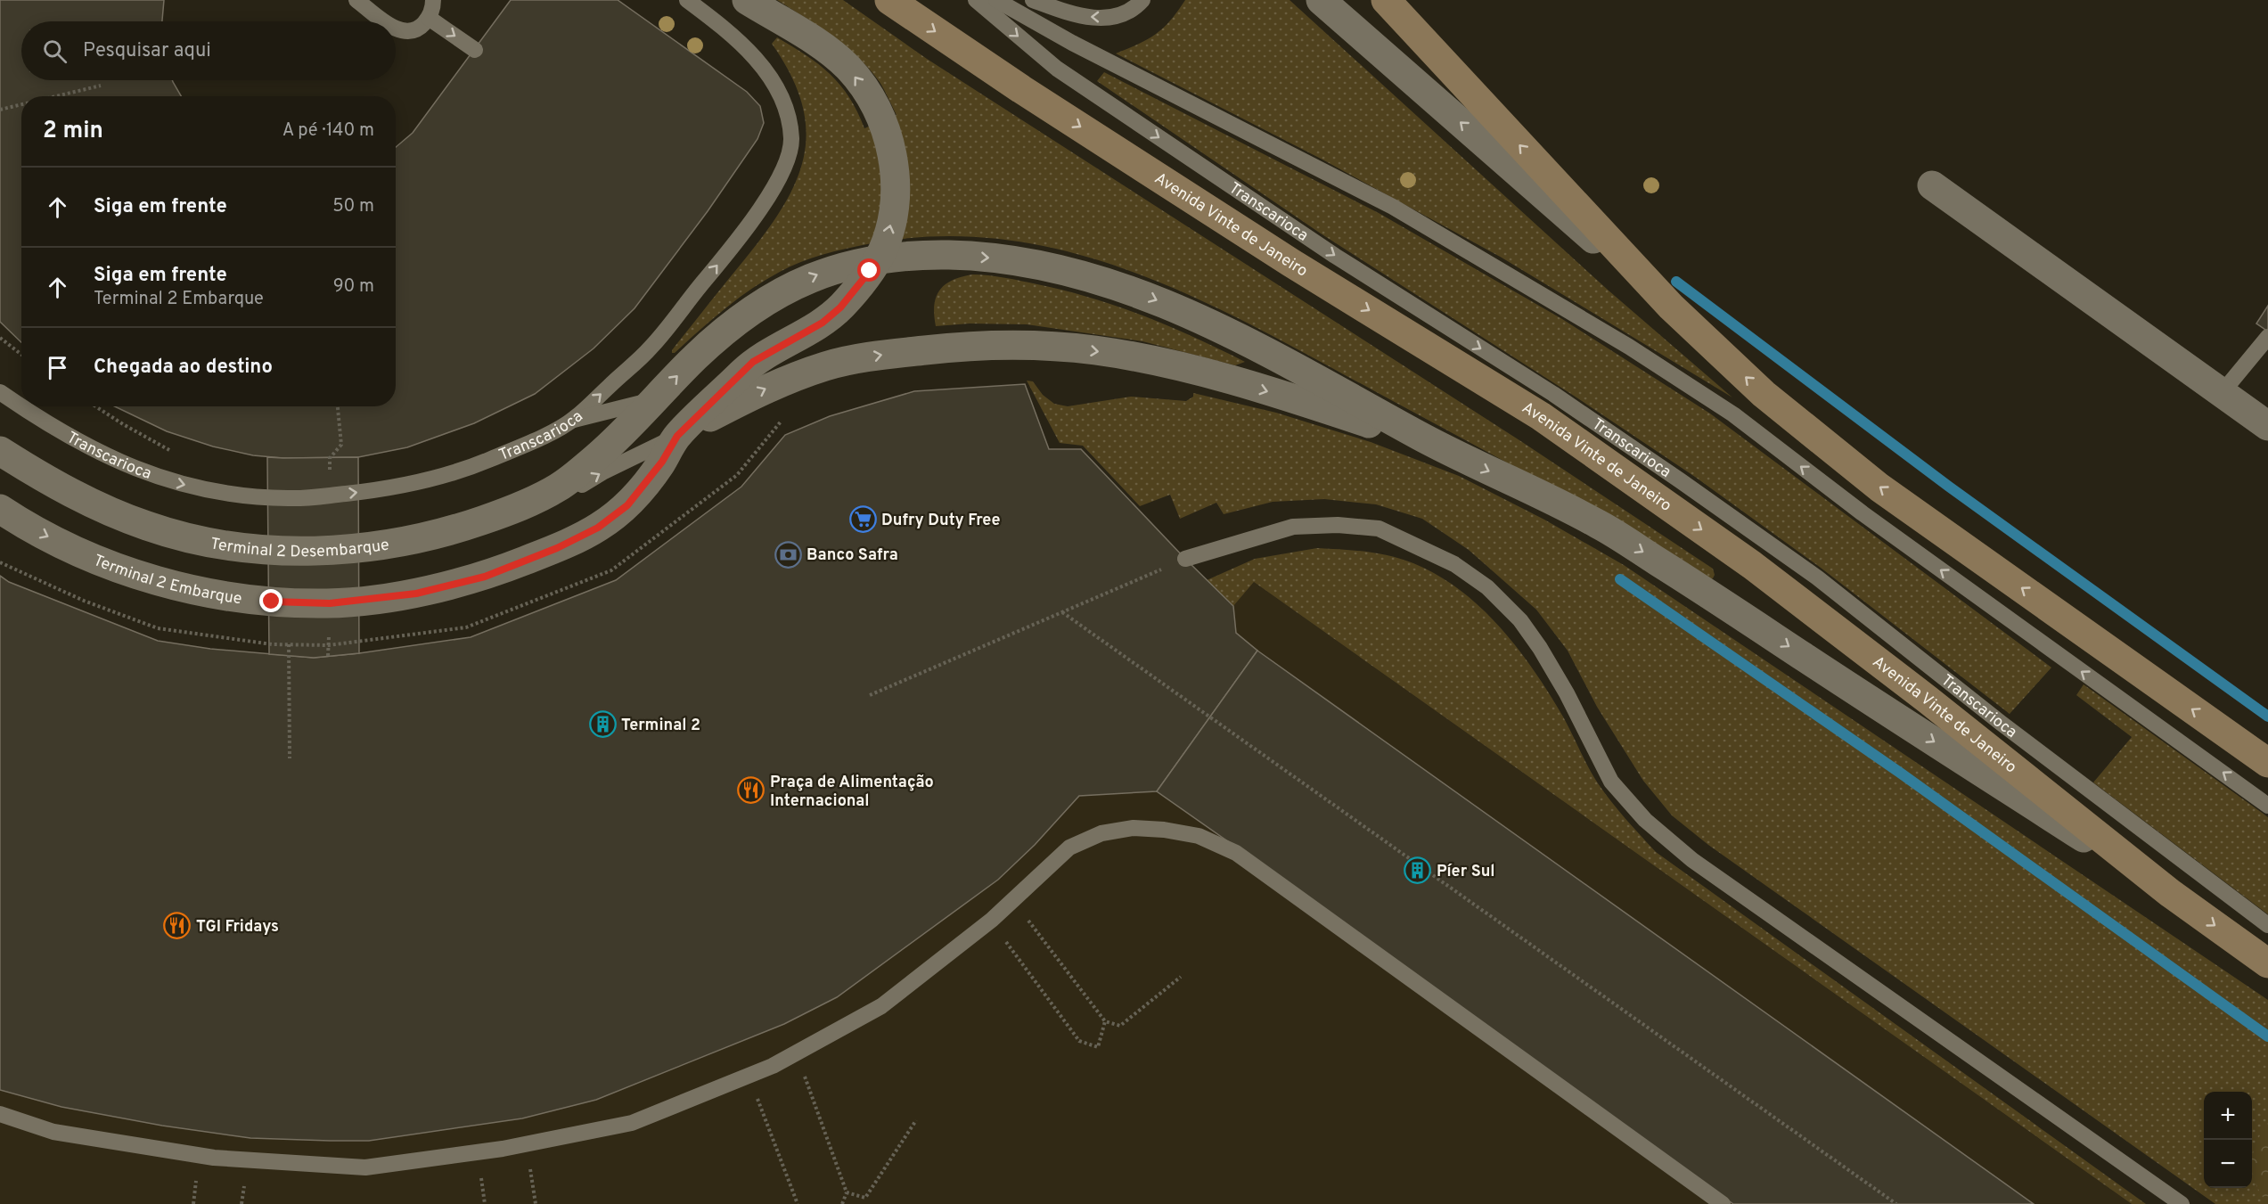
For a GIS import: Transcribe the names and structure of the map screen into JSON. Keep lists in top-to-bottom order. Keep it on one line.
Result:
{"streets":{"street":["Avenida Vinte de Janeiro","Terminal 2 Desembarque","Terminal 2 Embarque"],"lane":["Transcarioca"]},"places":{"supermarket":["Dufry Duty Free"],"bank":["Banco Safra"],"building":["Terminal 2","Píer Sul"],"restaurant":["Praça de Alimentação Internacional","TGI Fridays"]},"page":{"search":"Pesquisar aqui","heading":["2 min","A pé · 140 m"],"list":[["Siga em frente","50 m"],["Siga em frente","Terminal 2 Embarque","90 m"],"Chegada ao destino"],"map_buttons":["+","−"]}}
